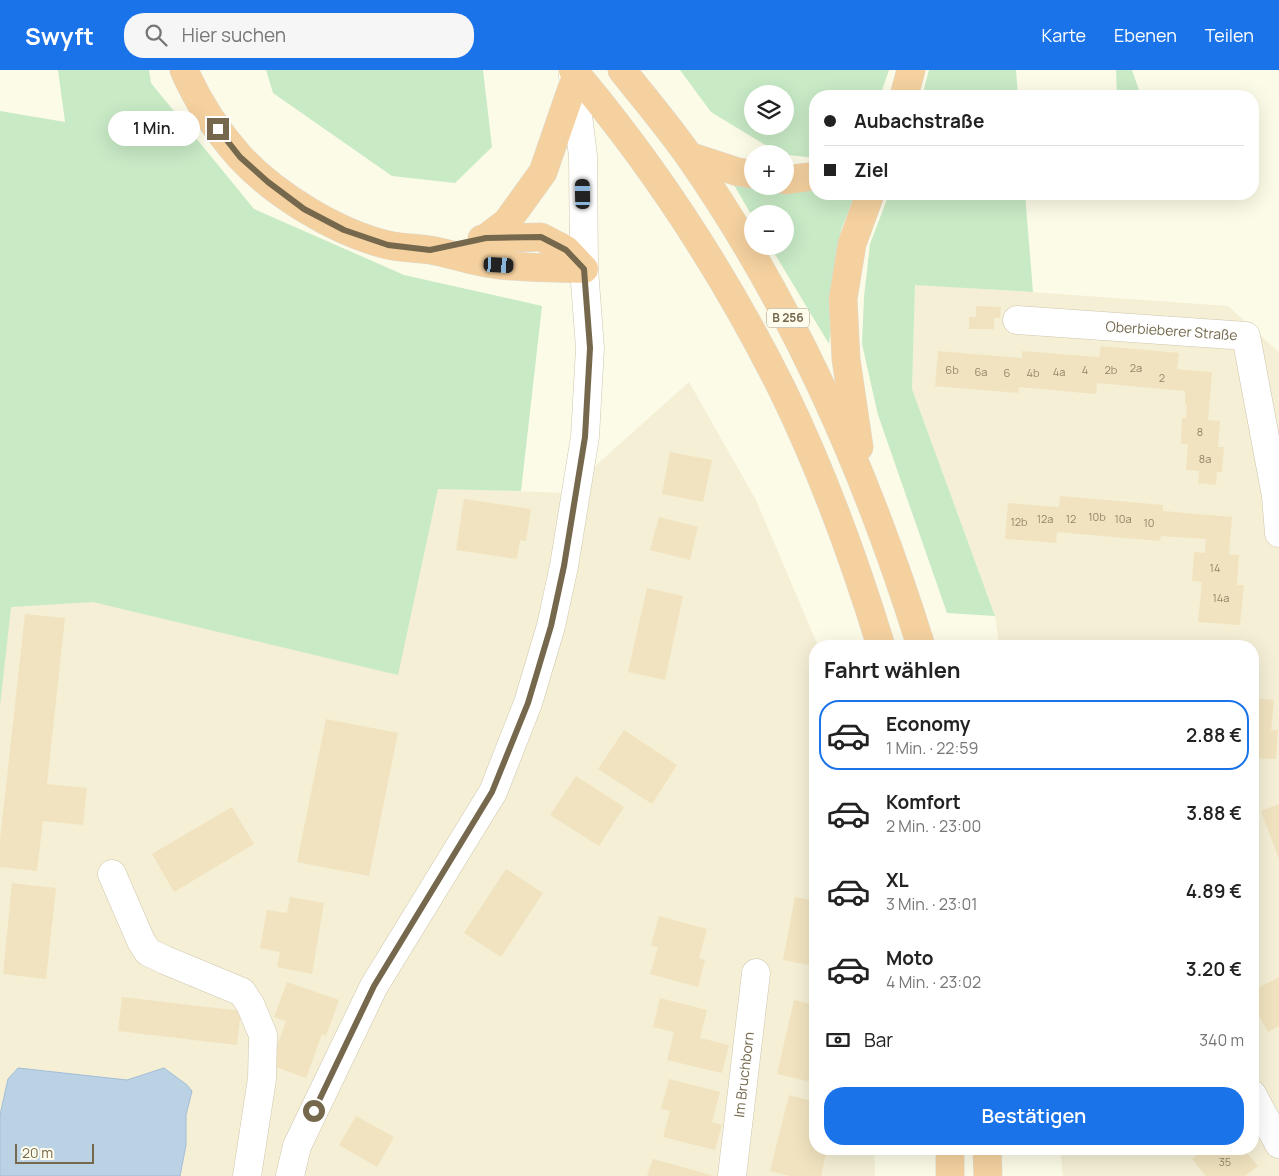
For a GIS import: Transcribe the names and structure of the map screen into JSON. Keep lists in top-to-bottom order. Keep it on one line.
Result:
{"streets":{"highway":["B 256"],"street":["Oberbieberer Straße","Im Bruchborn"]},"house_numbers":["2a","6b","4","2b","6a","4a","6","4b","2","8","8a","10b","12a","12","10a","12b","10","14","14a","35"],"scale_bar":"20 m","page":{"header":"Swyft","search":"Hier suchen","nav":["Karte","Ebenen","Teilen"],"map_buttons":["+","−"],"banner":["Aubachstraße","Ziel"],"bubble":"1 Min.","heading":"Fahrt wählen","list":[{"name":"Economy","note":"1 Min. · 22:59","value":"2.88 €"},{"name":"Komfort","note":"2 Min. · 23:00","value":"3.88 €"},{"name":"XL","note":"3 Min. · 23:01","value":"4.89 €"},{"name":"Moto","note":"4 Min. · 23:02","value":"3.20 €"}],"pay":["Bar","340 m"],"buttons":"Bestätigen","scale":"20 m"}}
